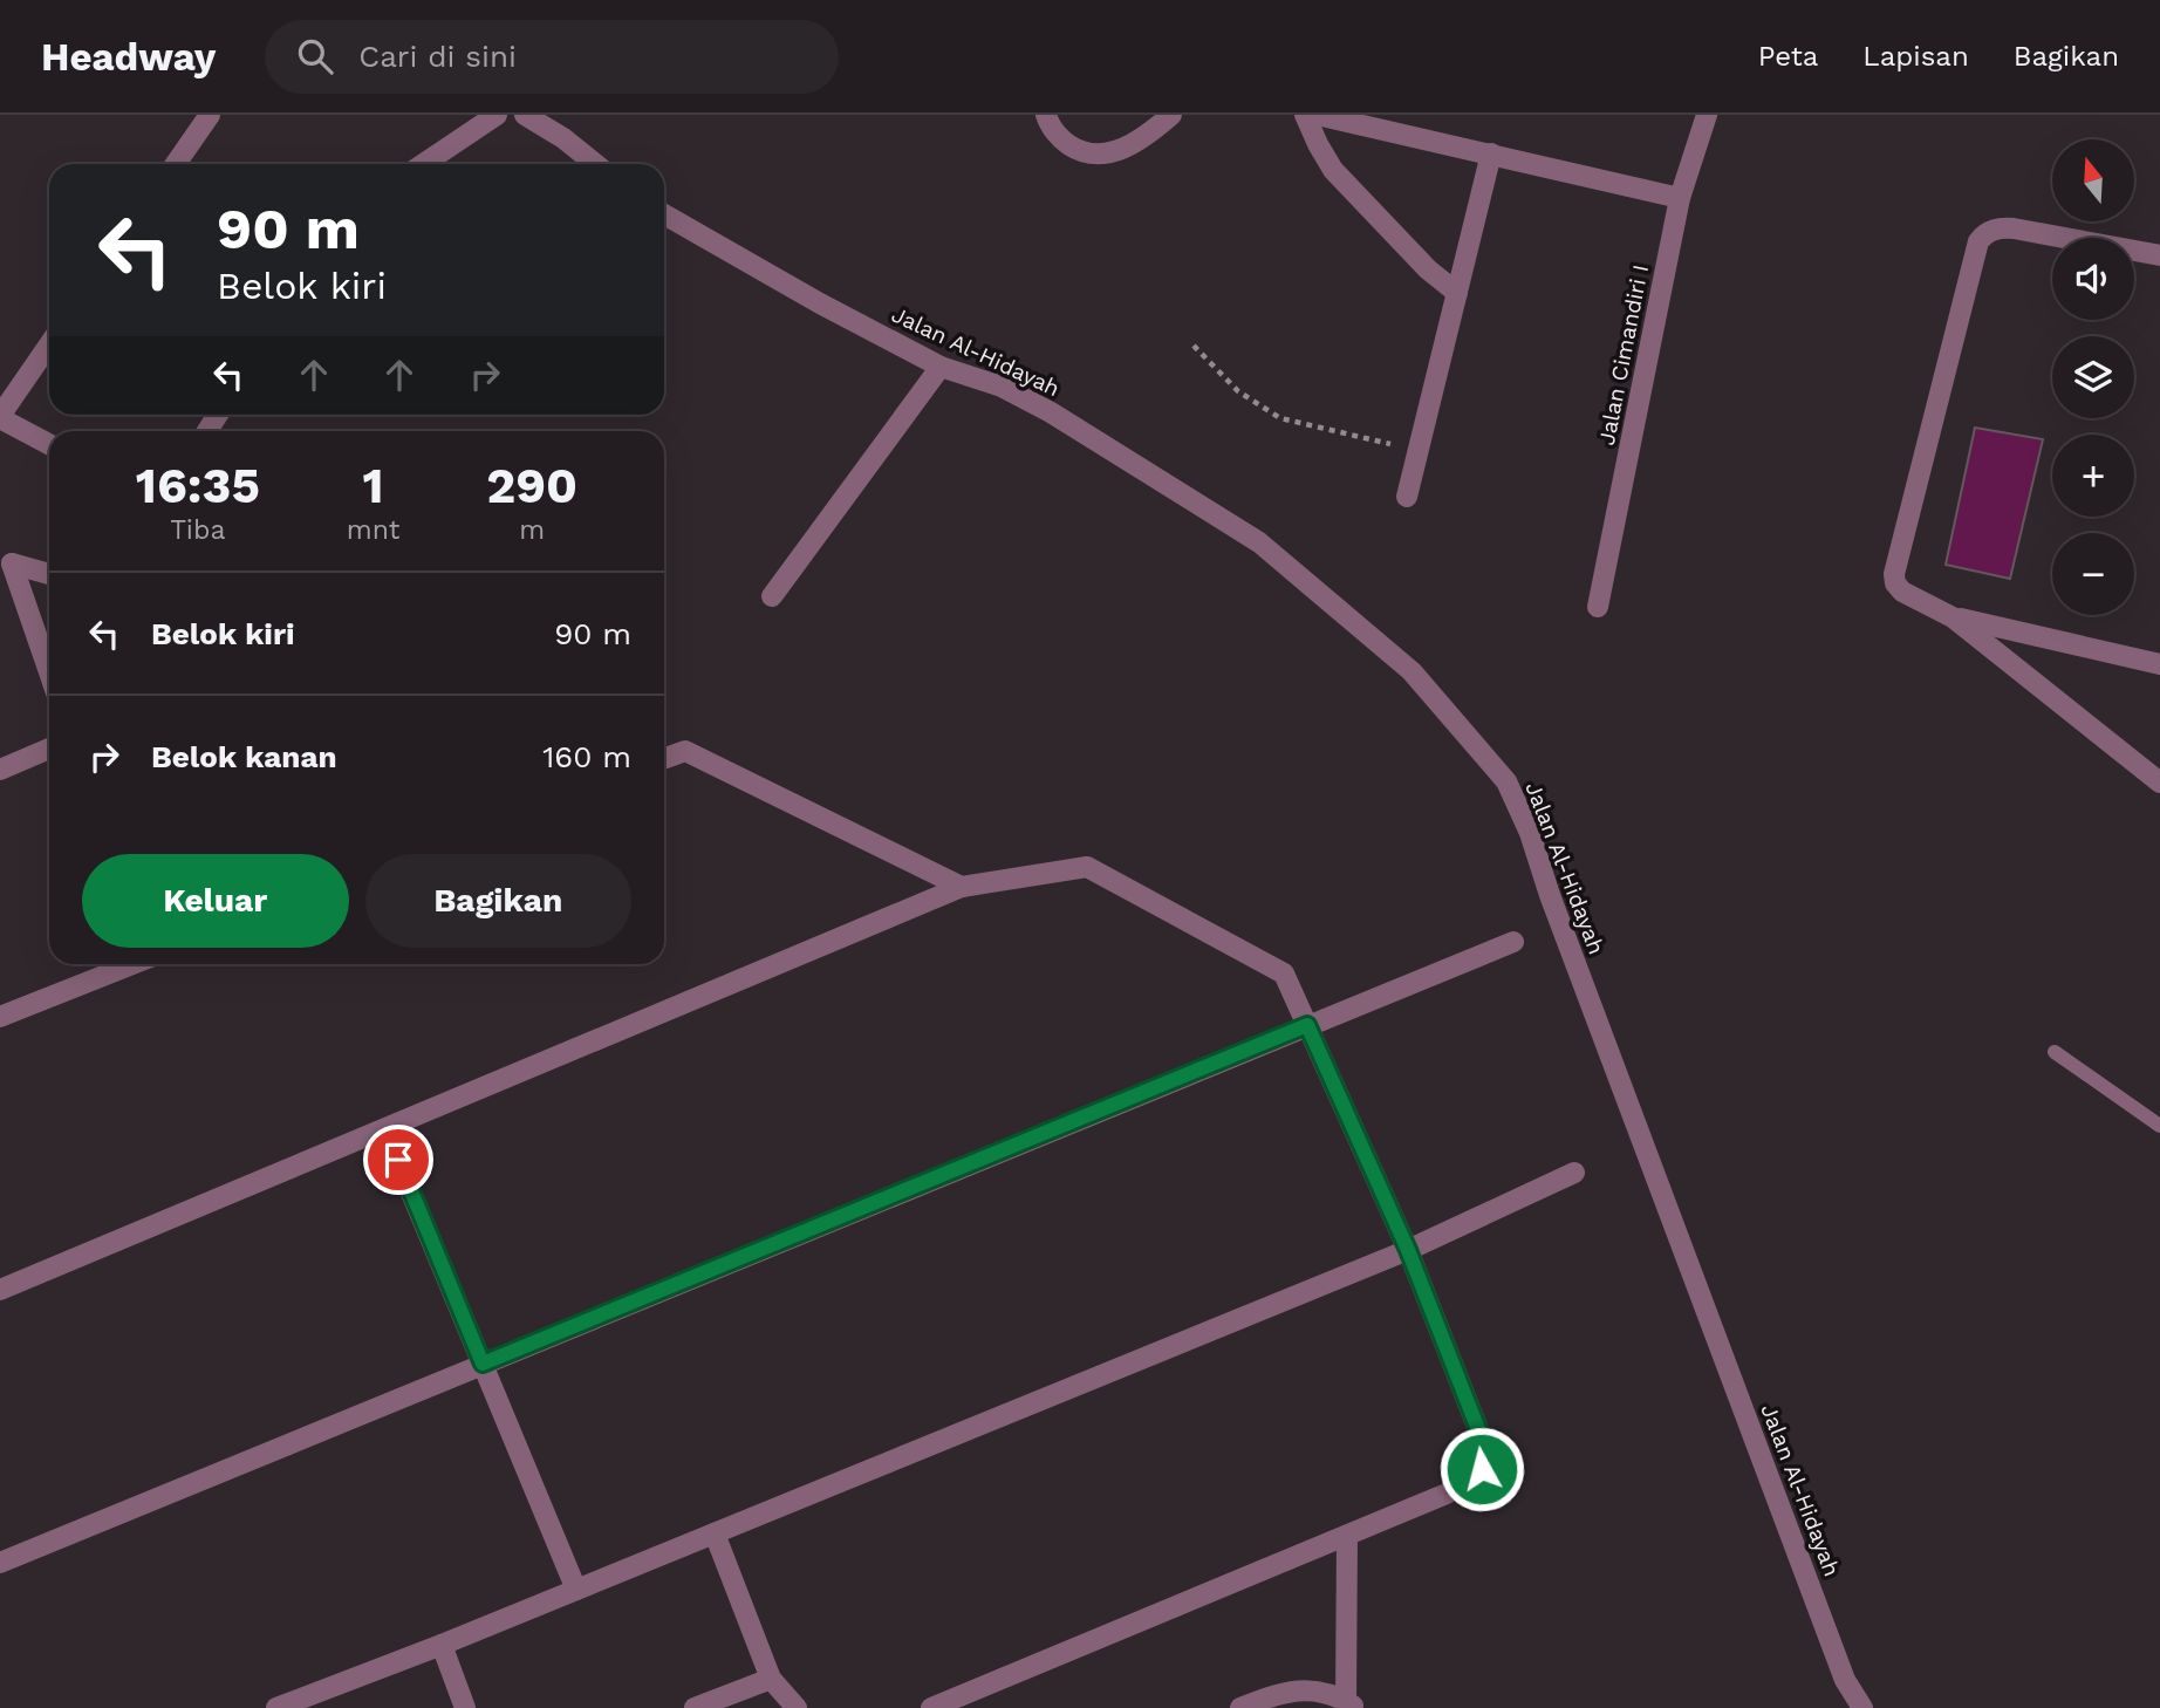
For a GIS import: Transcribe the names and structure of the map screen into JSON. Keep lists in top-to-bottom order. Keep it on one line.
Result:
{"streets":{"street":["Jalan Al-Hidayah","Jalan Cimandiri I"]},"north":"top","page":{"header":"Headway","search":"Cari di sini","nav":["Peta","Lapisan","Bagikan"],"map_buttons":["+","−"],"turn":["90 m","Belok kiri"],"eta":["16:35","Tiba","1","mnt","290","m"],"list":[{"name":"Belok kiri","value":"90 m"},{"name":"Belok kanan","value":"160 m"}],"buttons":["Keluar","Bagikan"]}}
